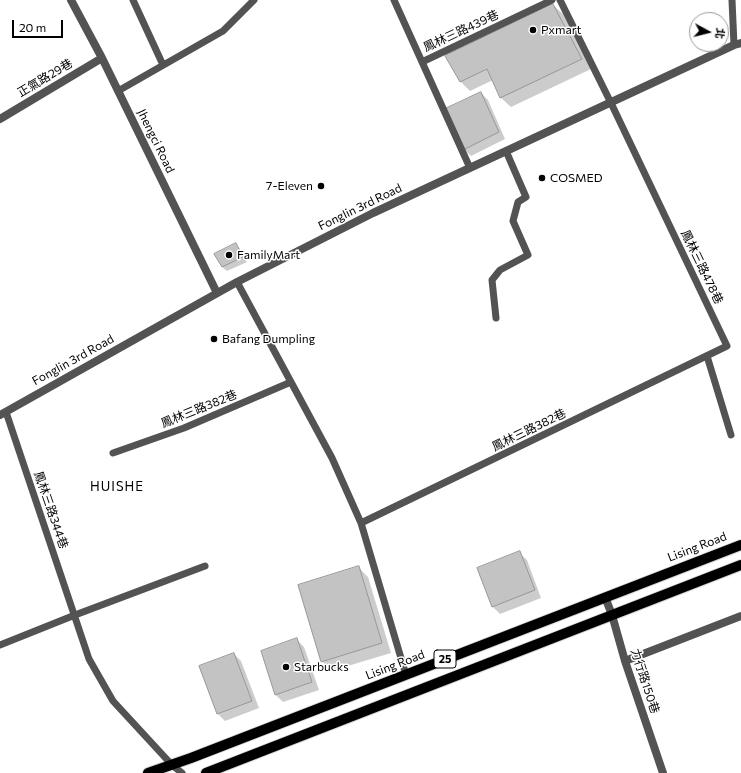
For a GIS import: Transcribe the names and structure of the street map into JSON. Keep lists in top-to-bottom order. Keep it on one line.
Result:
{"streets":{"main road":["Lising Road","25"],"street":["正氣路29巷","Jhengci Road","Fonglin 3rd Road","力行路150巷"],"lane":["鳳林三路439巷","鳳林三路478巷","鳳林三路382巷","鳳林三路344巷"]},"crossings":[["鳳林三路439巷","Fonglin 3rd Road"],["正氣路29巷","Jhengci Road"],["Jhengci Road","Fonglin 3rd Road"],["Fonglin 3rd Road","鳳林三路478巷"],["Fonglin 3rd Road","鳳林三路344巷"],["鳳林三路478巷","鳳林三路382巷"],["鳳林三路344巷","Lising Road"],["Lising Road","力行路150巷"],["25","力行路150巷"]],"districts":["HUISHE"],"places":["Pxmart","COSMED","7-Eleven","FamilyMart","Bafang Dumpling","Starbucks"],"scale_bar":"20 m","north":"right"}
